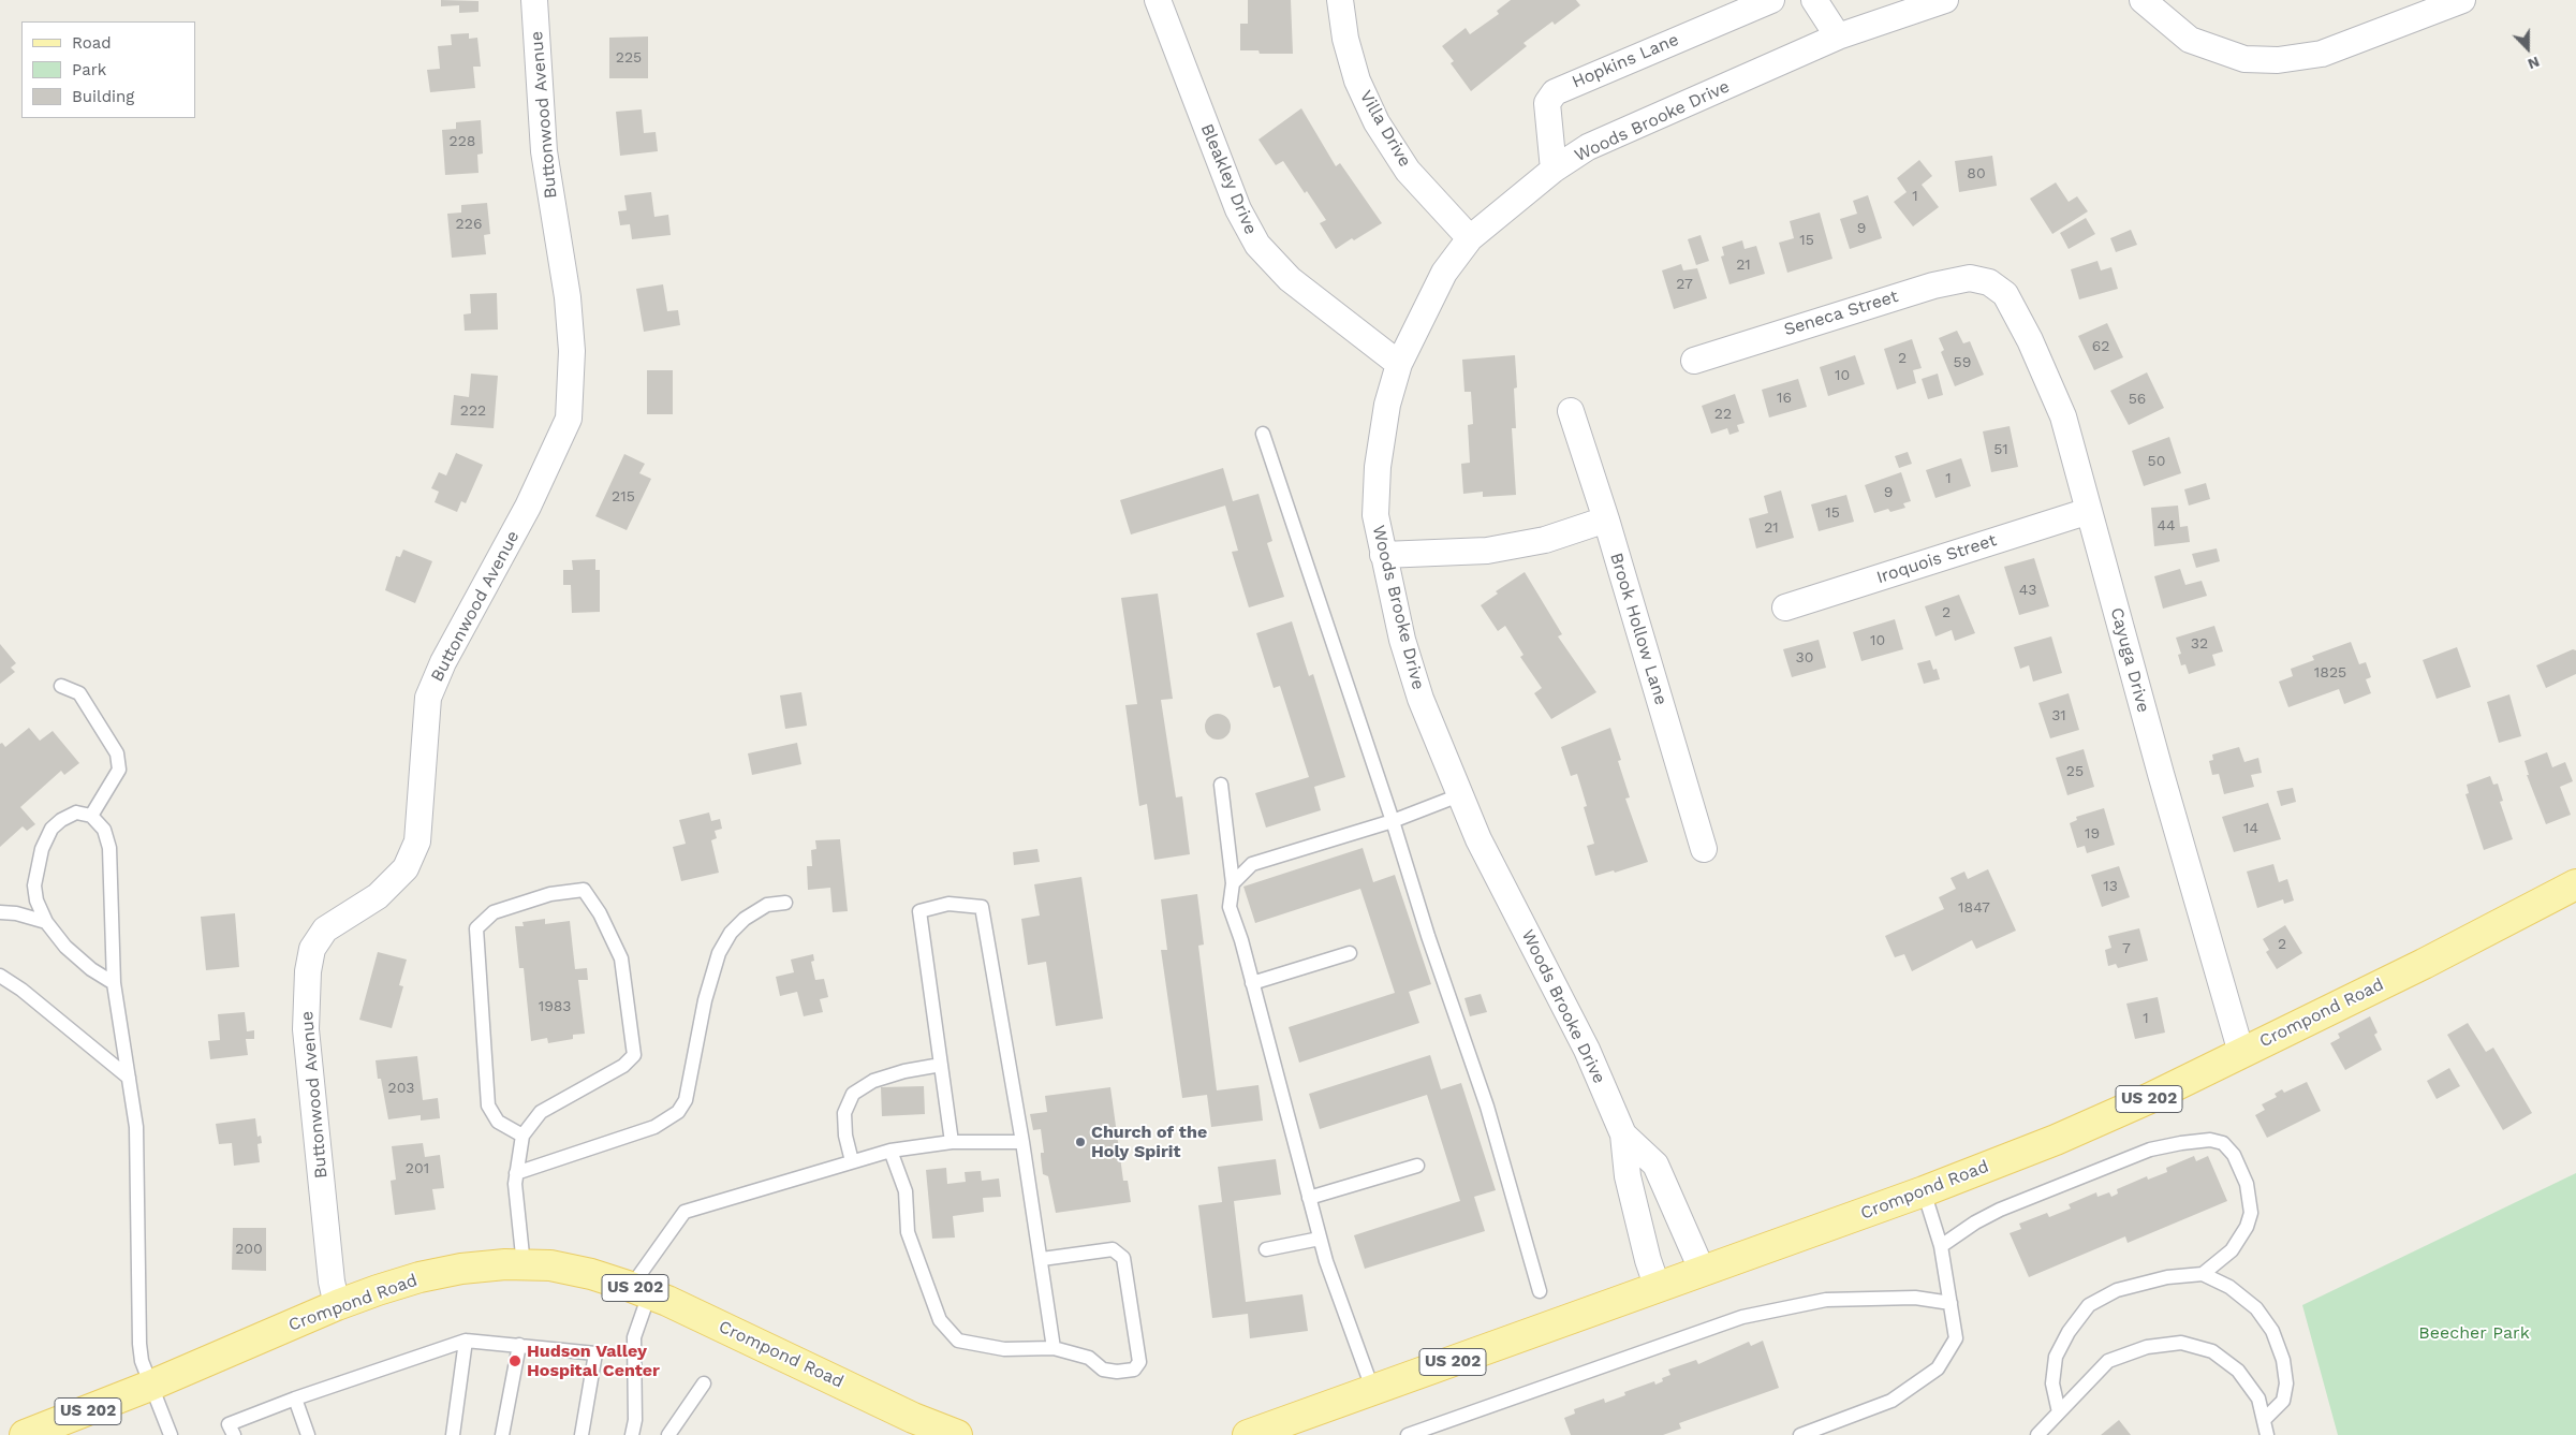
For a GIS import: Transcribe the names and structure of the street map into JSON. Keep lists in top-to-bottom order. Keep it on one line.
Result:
{"streets":{"main road":["Crompond Road","US 202"],"street":["Hopkins Lane","Buttonwood Avenue","Woods Brooke Drive","Villa Drive","Bleakley Drive","Seneca Street","Iroquois Street","Brook Hollow Lane","Cayuga Drive"]},"crossings":[["Hopkins Lane","Woods Brooke Drive"],["Buttonwood Avenue","Crompond Road"],["Woods Brooke Drive","Villa Drive"],["Woods Brooke Drive","Bleakley Drive"],["Woods Brooke Drive","Crompond Road"],["Seneca Street","Cayuga Drive"],["Iroquois Street","Cayuga Drive"],["Cayuga Drive","Crompond Road"]],"parks":["Beecher Park"],"places":["Church of the Holy Spirit","Hudson Valley Hospital Center"],"house_numbers":["225","228","80","1","226","9","15","21","27","62","2","59","10","16","56","222","22","51","50","1","9","215","15","44","21","43","2","10","32","30","1825","31","25","14","19","13","1847","2","7","1983","1","203","201","200"],"legend":["Road","Park","Building"],"north":"bottom"}
